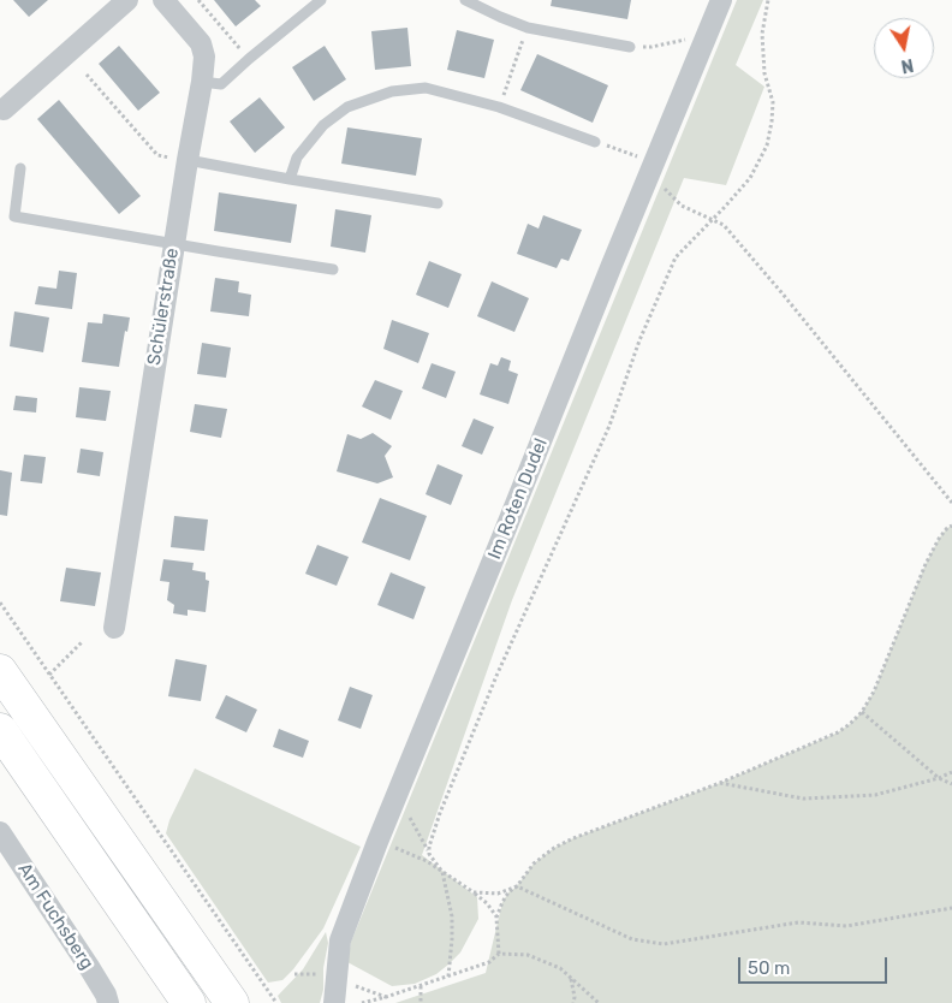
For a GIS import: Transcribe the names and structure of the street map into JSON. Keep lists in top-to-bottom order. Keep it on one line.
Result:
{"streets":{"street":["Schülerstraße","Im Roten Dudel","Am Fuchsberg"]},"scale_bar":"50 m","north":"bottom"}
